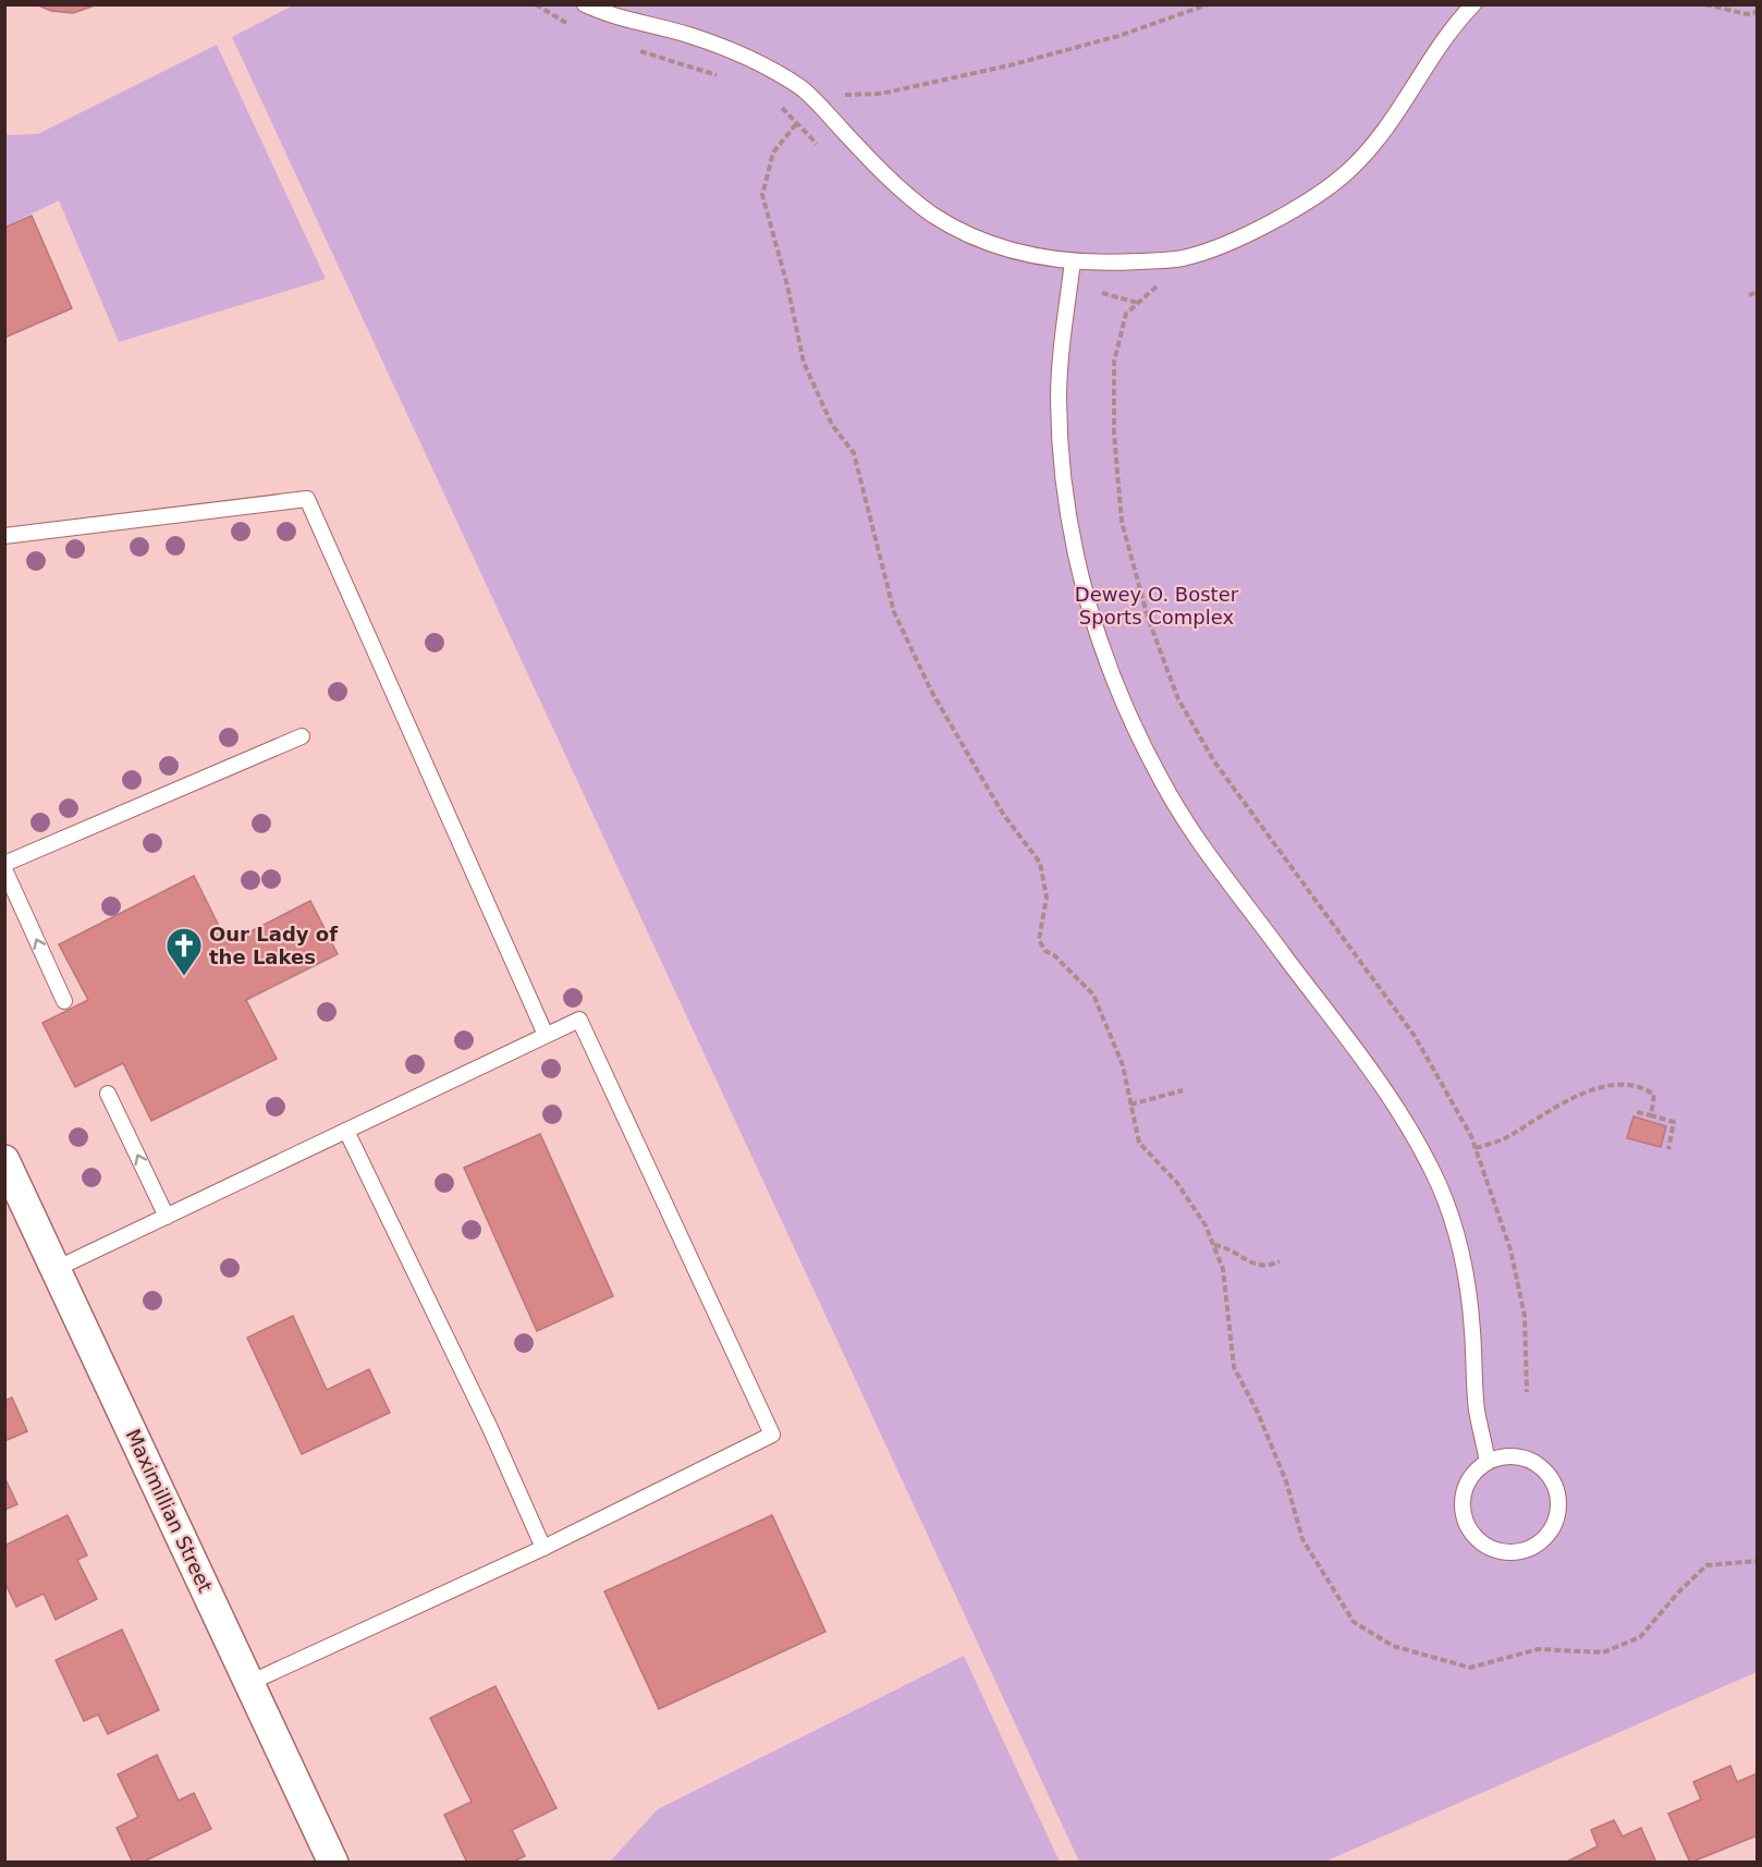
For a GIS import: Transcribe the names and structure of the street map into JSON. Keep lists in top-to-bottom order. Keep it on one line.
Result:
{"streets":{"street":["Maximillian Street"]},"parks":["Dewey O. Boster Sports Complex"],"places":{"church":["Our Lady of the Lakes"]}}
